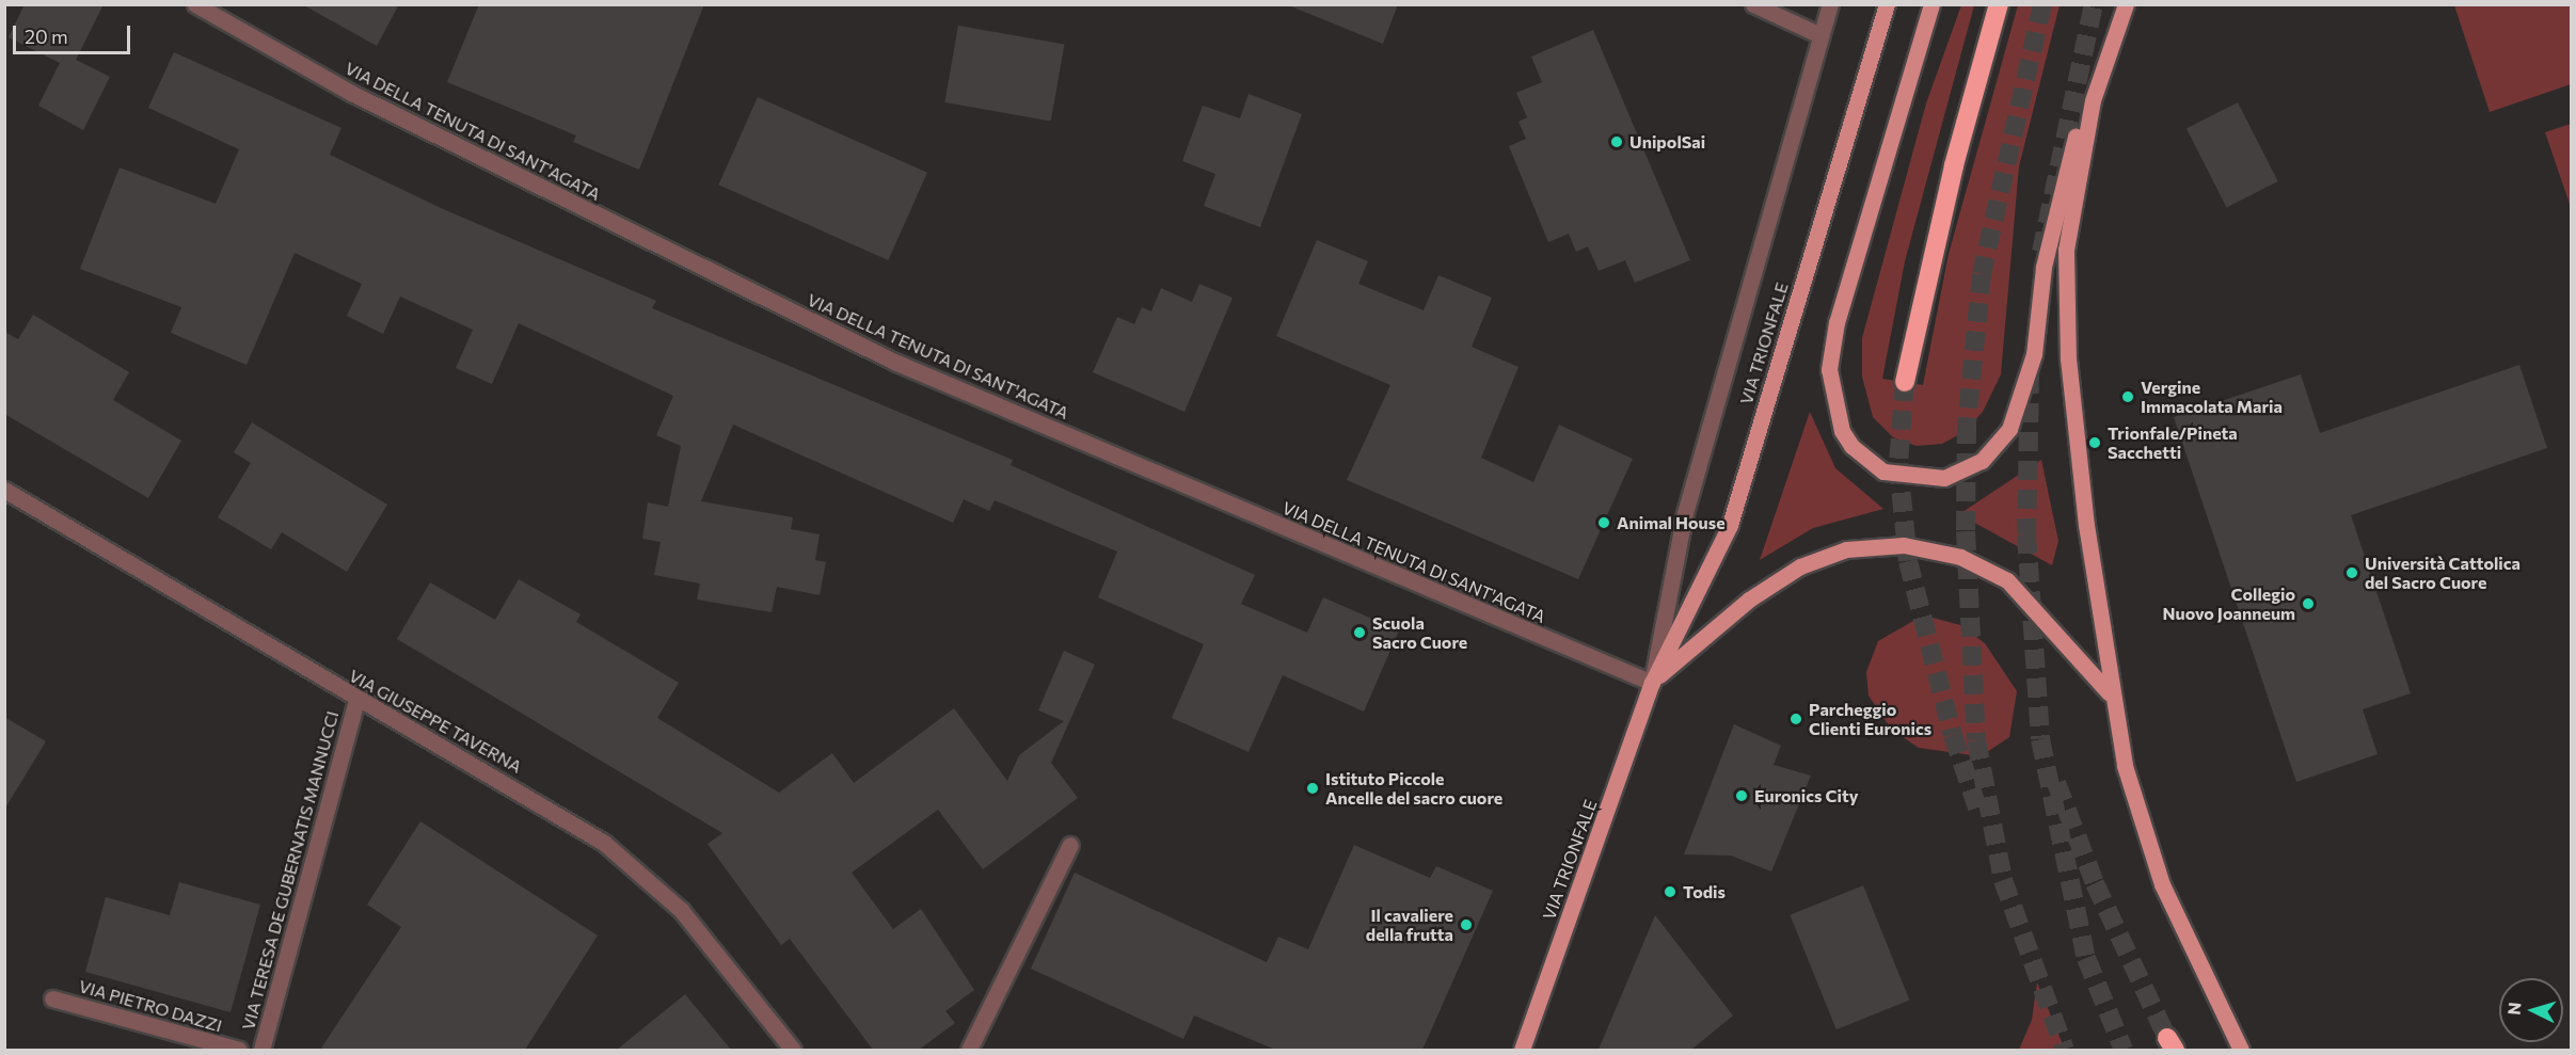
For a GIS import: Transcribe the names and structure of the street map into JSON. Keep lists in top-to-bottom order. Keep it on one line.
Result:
{"streets":{"main road":["VIA TRIONFALE"],"street":["VIA DELLA TENUTA DI SANT'AGATA","VIA GIUSEPPE TAVERNA","VIA TERESA DE GUBERNATIS MANNUCCI","VIA PIETRO DAZZI"]},"crossings":[["VIA DELLA TENUTA DI SANT'AGATA","VIA TRIONFALE"],["VIA GIUSEPPE TAVERNA","VIA TERESA DE GUBERNATIS MANNUCCI"]],"places":["UnipolSai","Vergine Immacolata Maria","Trionfale/Pineta Sacchetti","Animal House","Università Cattolica del Sacro Cuore","Collegio Nuovo Joanneum","Scuola Sacro Cuore","Parcheggio Clienti Euronics","Istituto Piccole Ancelle del sacro cuore","Euronics City","Todis","Il cavaliere della frutta"],"scale_bar":"20 m","north":"left"}
